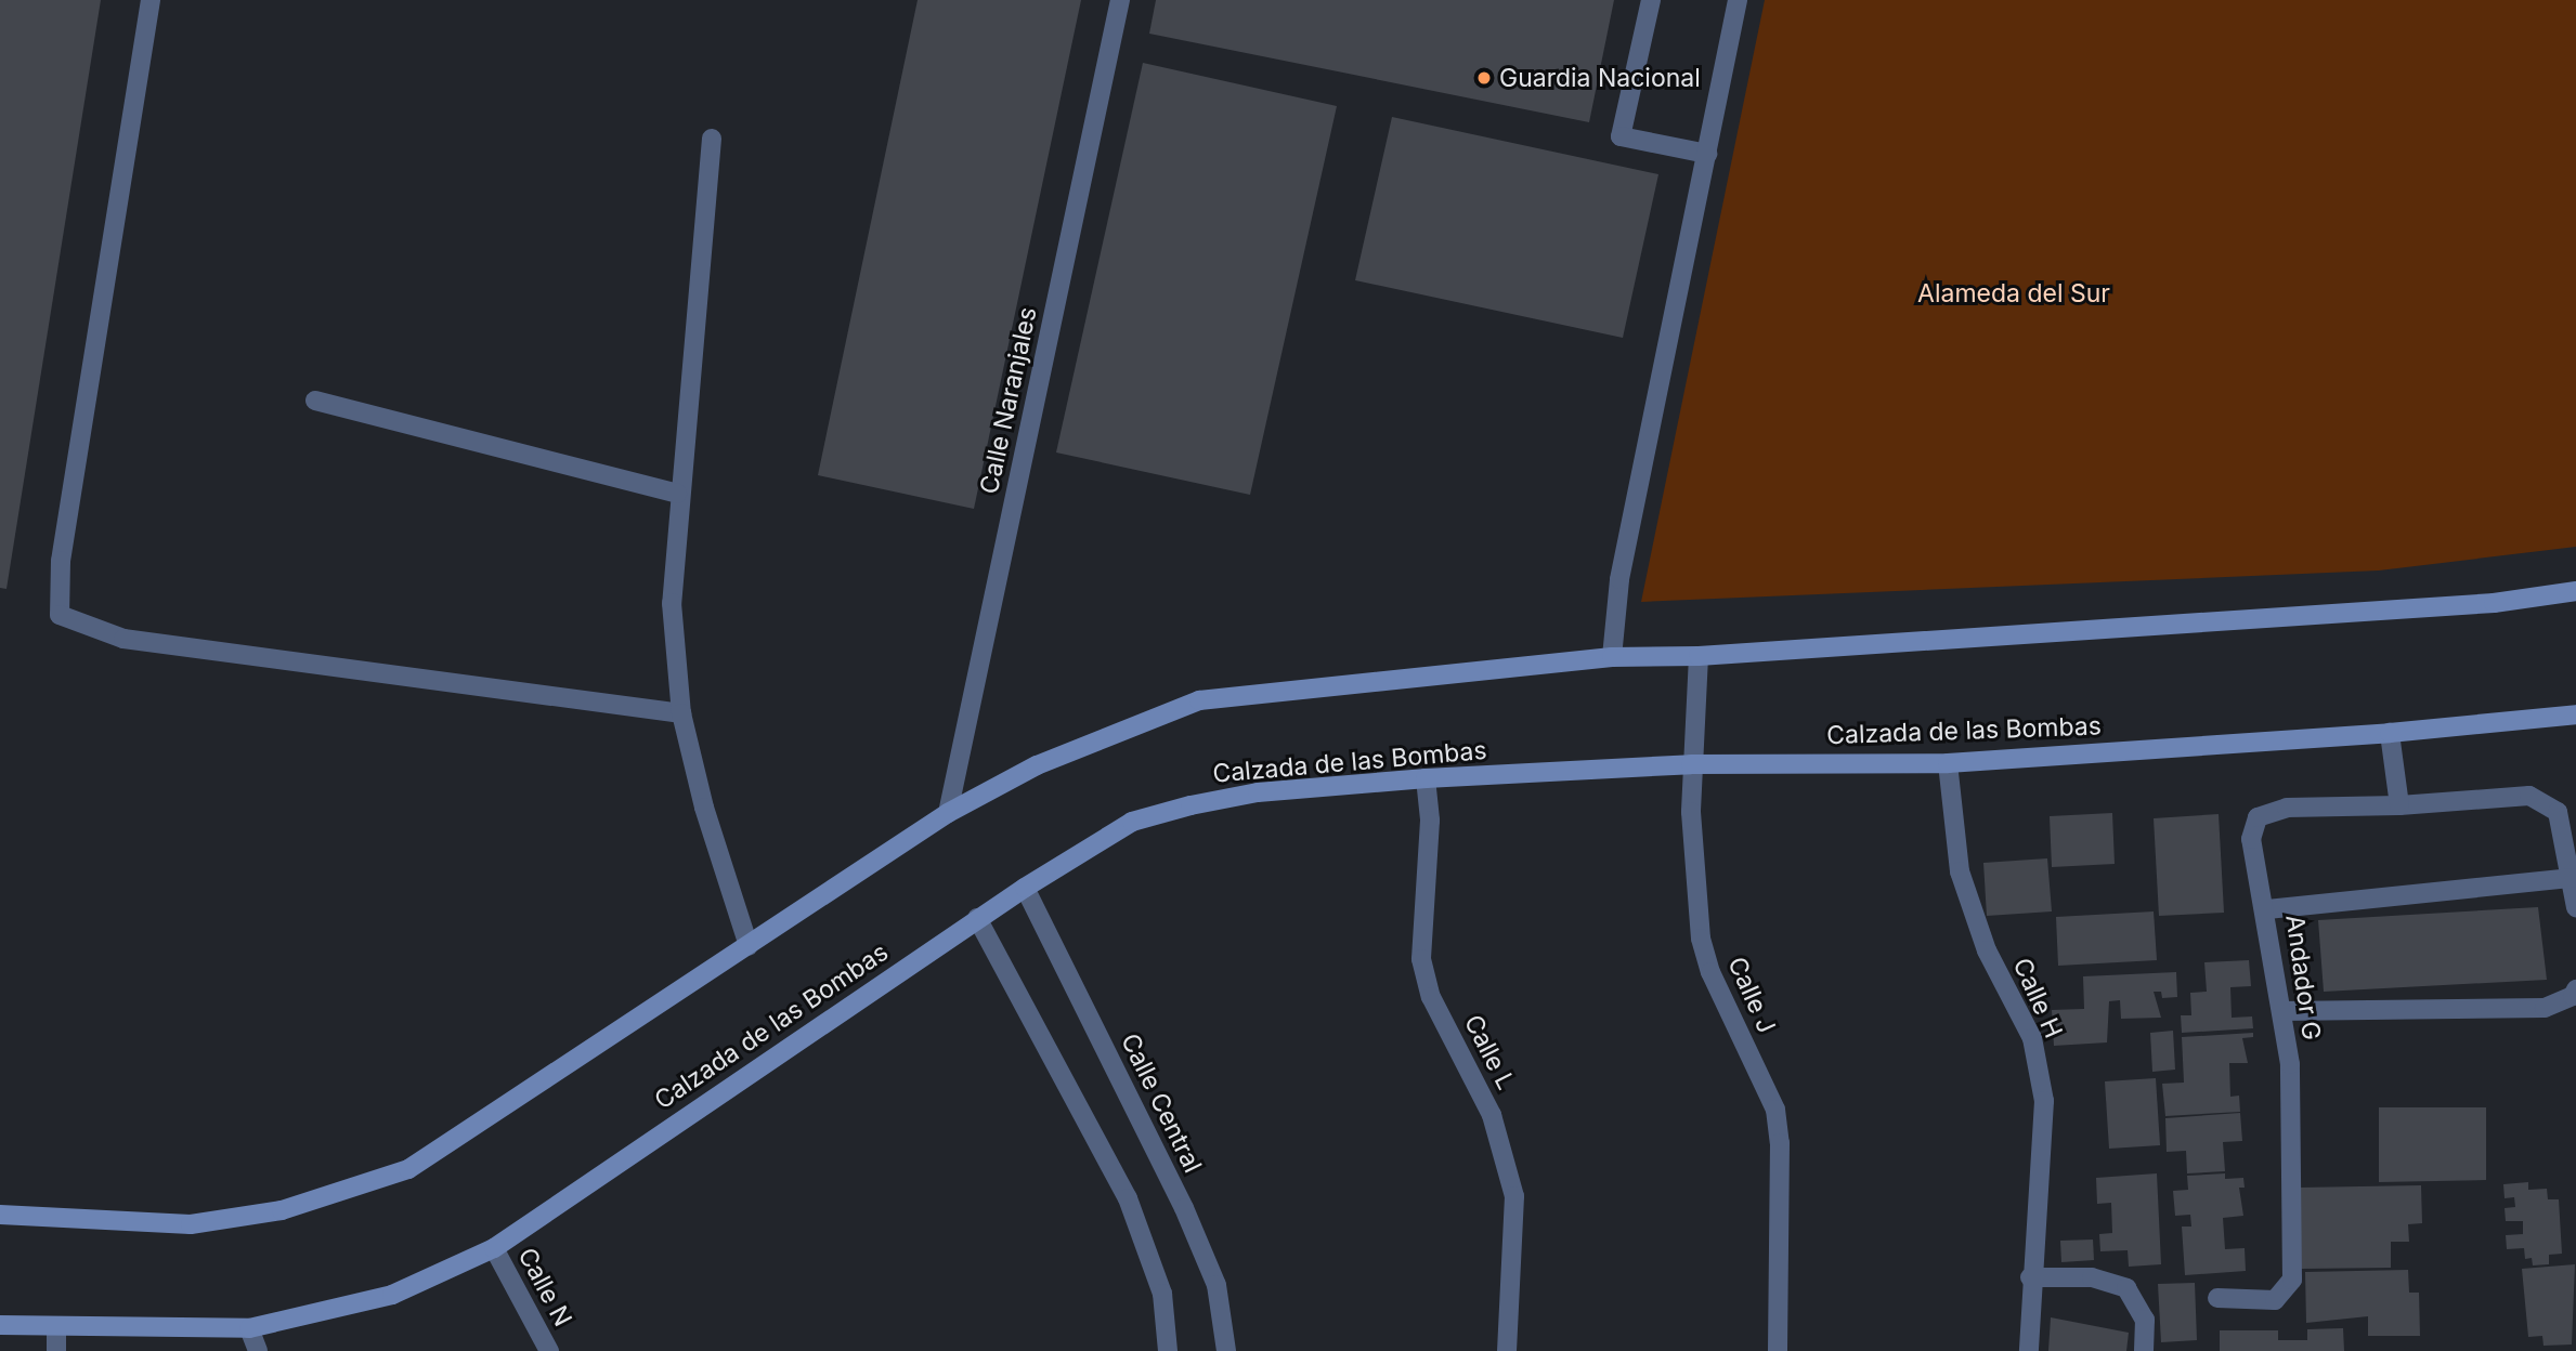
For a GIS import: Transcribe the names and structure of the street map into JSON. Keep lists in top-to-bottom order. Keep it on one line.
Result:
{"streets":{"main road":["Calzada de las Bombas"],"street":["Calle Naranjales","Andador G","Calle J","Calle H","Calle L","Calle Central","Calle N"]},"crossings":[["Calzada de las Bombas","Calle J"],["Calzada de las Bombas","Calle H"],["Calzada de las Bombas","Calle L"],["Calzada de las Bombas","Calle Central"],["Calzada de las Bombas","Calle N"]],"parks":["Alameda del Sur"],"places":["Guardia Nacional"]}
